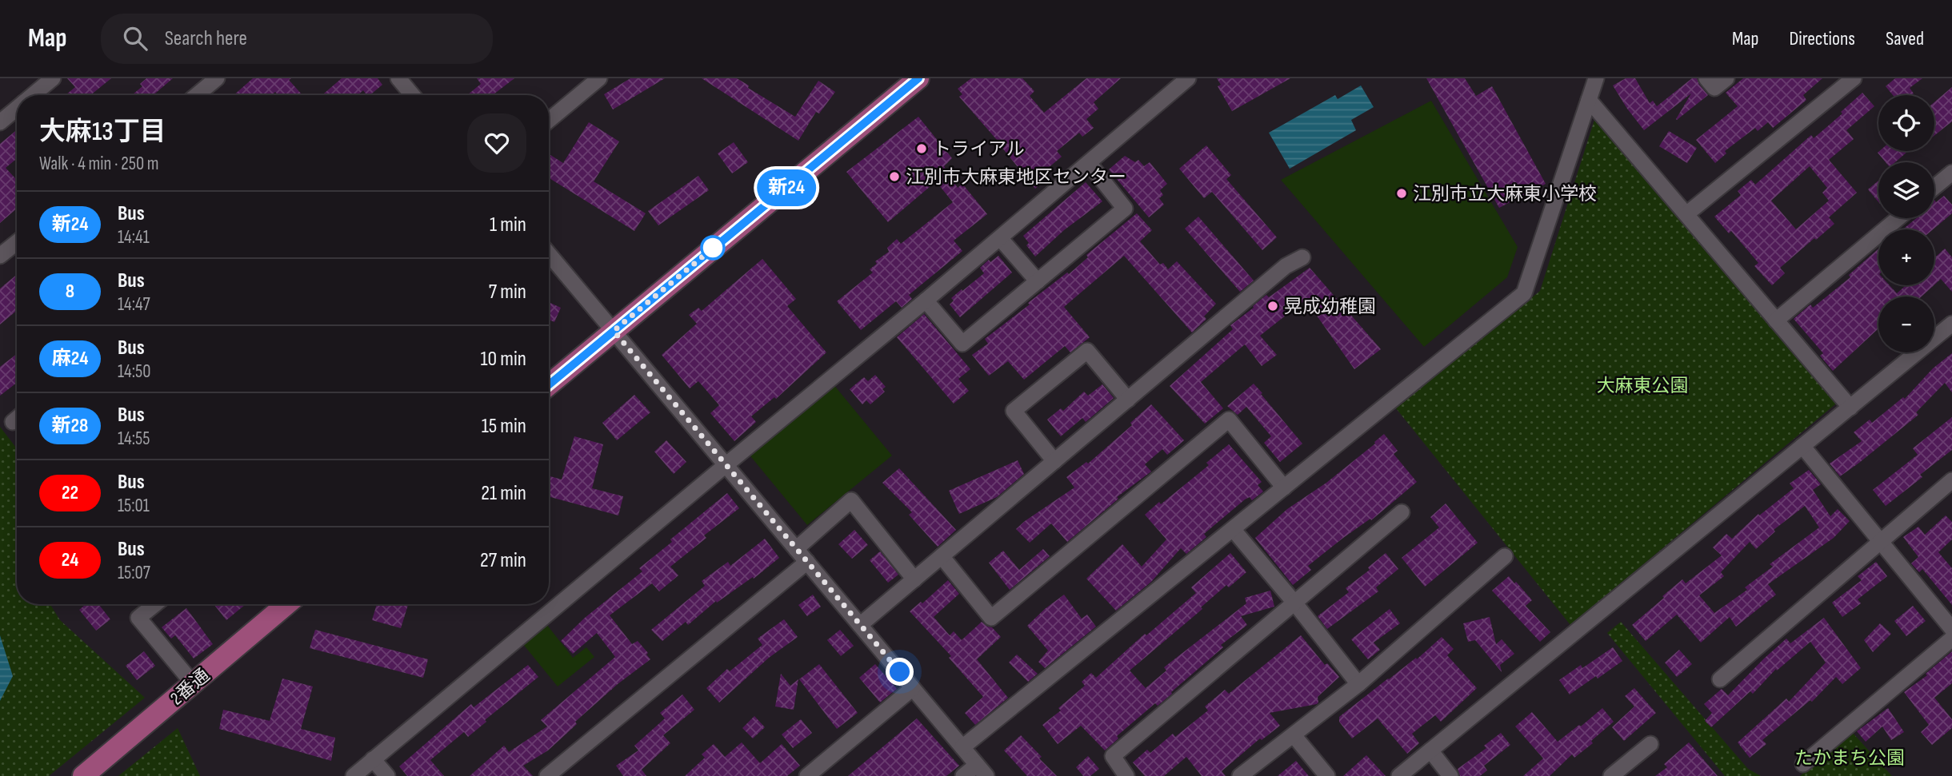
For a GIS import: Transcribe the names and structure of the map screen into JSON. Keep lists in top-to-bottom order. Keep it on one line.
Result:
{"streets":{"main road":["2番通"]},"parks":["大麻東公園","たかまち公園"],"places":["トライアル","江別市大麻東地区センター","江別市立大麻東小学校","晃成幼稚園"],"lines":["bus line 新24"],"page":{"header":"Map","search":"Search here","nav":["Map","Directions","Saved"],"on_map":"新24","map_buttons":["+","−"],"heading":["大麻13丁目","Walk · 4 min · 250 m"],"list":[{"mark":"新24","name":"Bus","note":"14:41","value":"1 min"},{"mark":"8","name":"Bus","note":"14:47","value":"7 min"},{"mark":"麻24","name":"Bus","note":"14:50","value":"10 min"},{"mark":"新28","name":"Bus","note":"14:55","value":"15 min"},{"mark":"22","name":"Bus","note":"15:01","value":"21 min"},{"mark":"24","name":"Bus","note":"15:07","value":"27 min"}]}}
